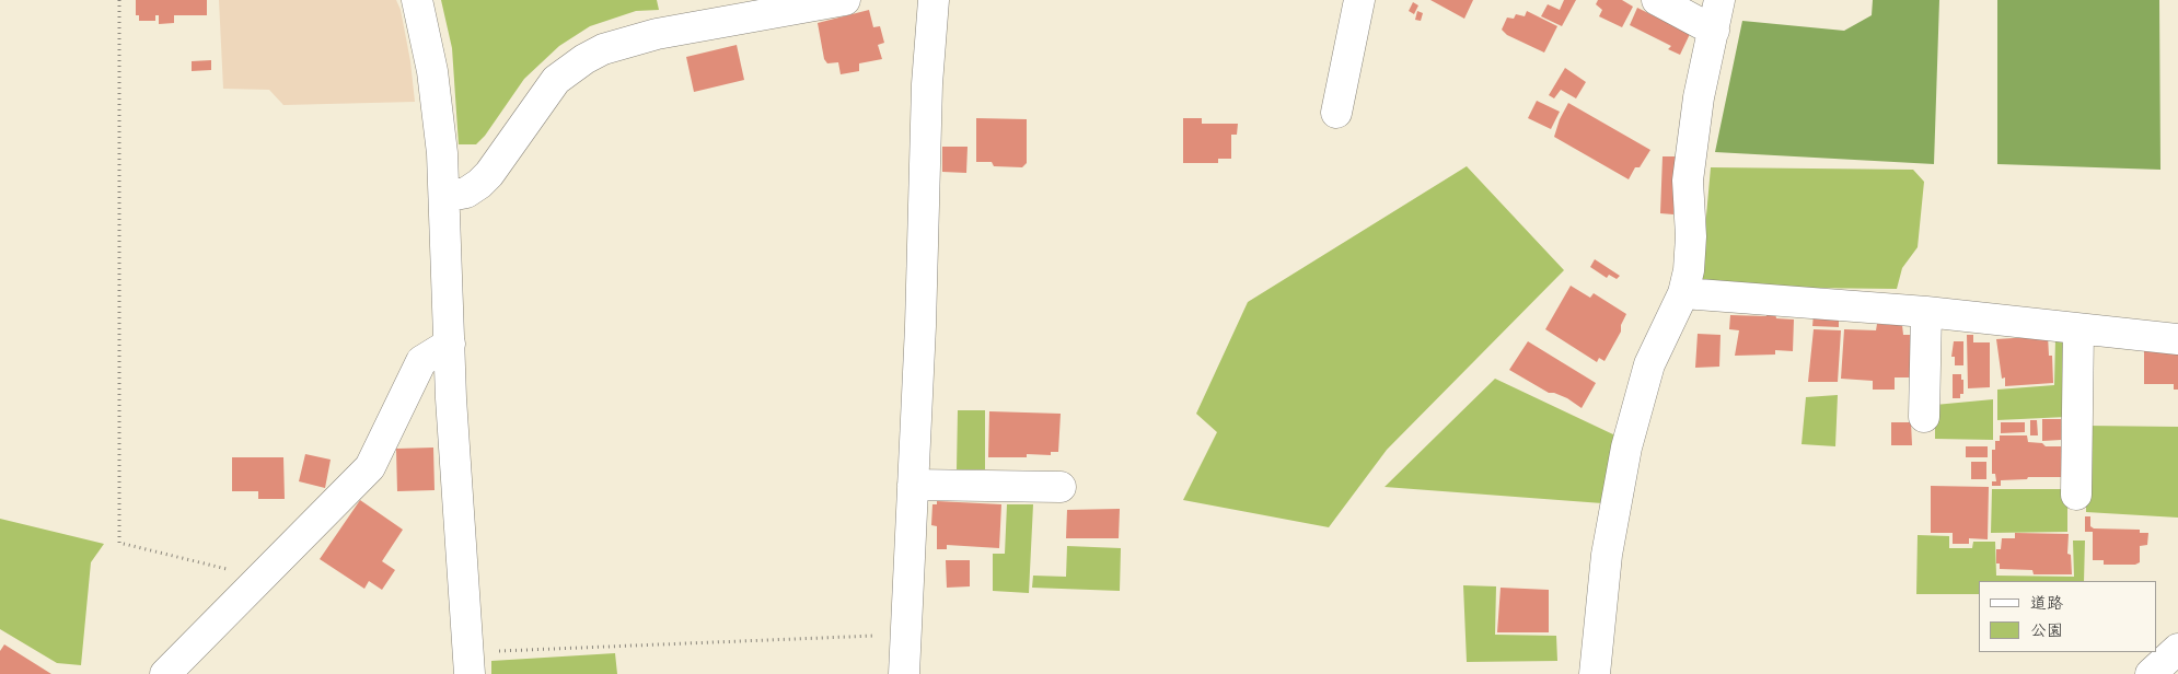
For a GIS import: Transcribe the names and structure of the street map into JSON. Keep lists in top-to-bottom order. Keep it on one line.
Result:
{"legend":["道路","公園"]}
